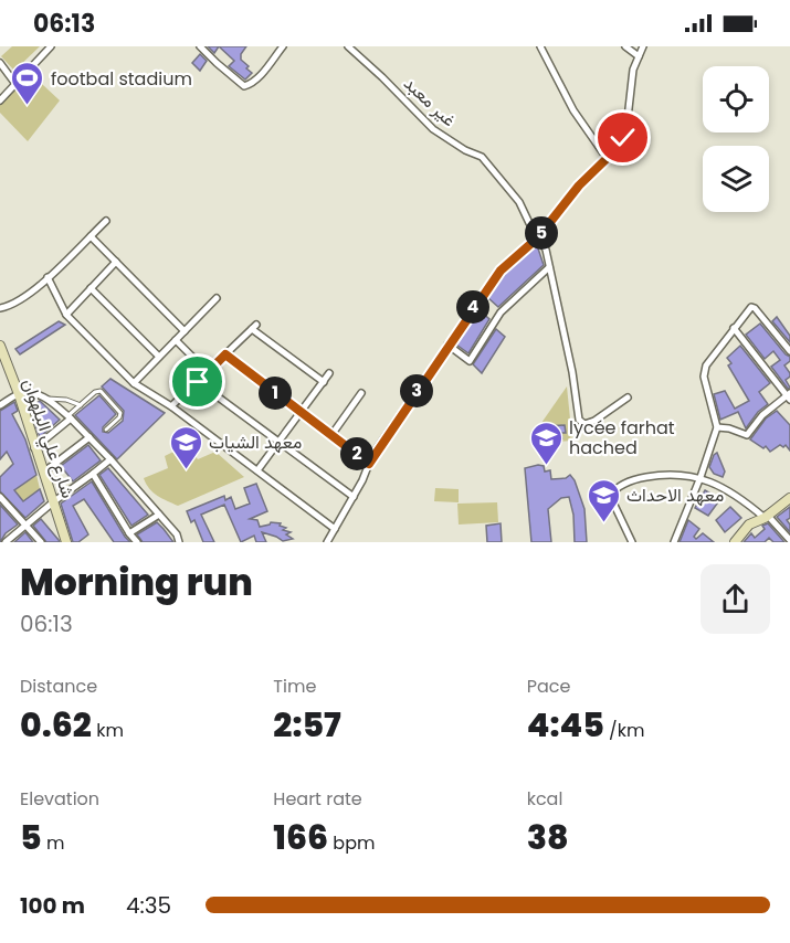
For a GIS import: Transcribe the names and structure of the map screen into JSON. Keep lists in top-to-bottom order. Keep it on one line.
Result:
{"streets":{"street":["غير معبد","شارع علي البلهوان"]},"places":{"sports":["footbal stadium"],"school or university":["lycée farhat hached","معهد الشياب","معهد الاحداث"]},"page":{"status":"06:13","pins":["5","4","3","1","2"],"heading":["Morning run","06:13"],"stats":[["Distance","0.62 km"],["Time","2:57"],["Pace","4:45 /km"],["Elevation","5 m"],["Heart rate","166 bpm"],["kcal","38"]],"list":[{"name":"100 m","note":"4:35"}]}}
